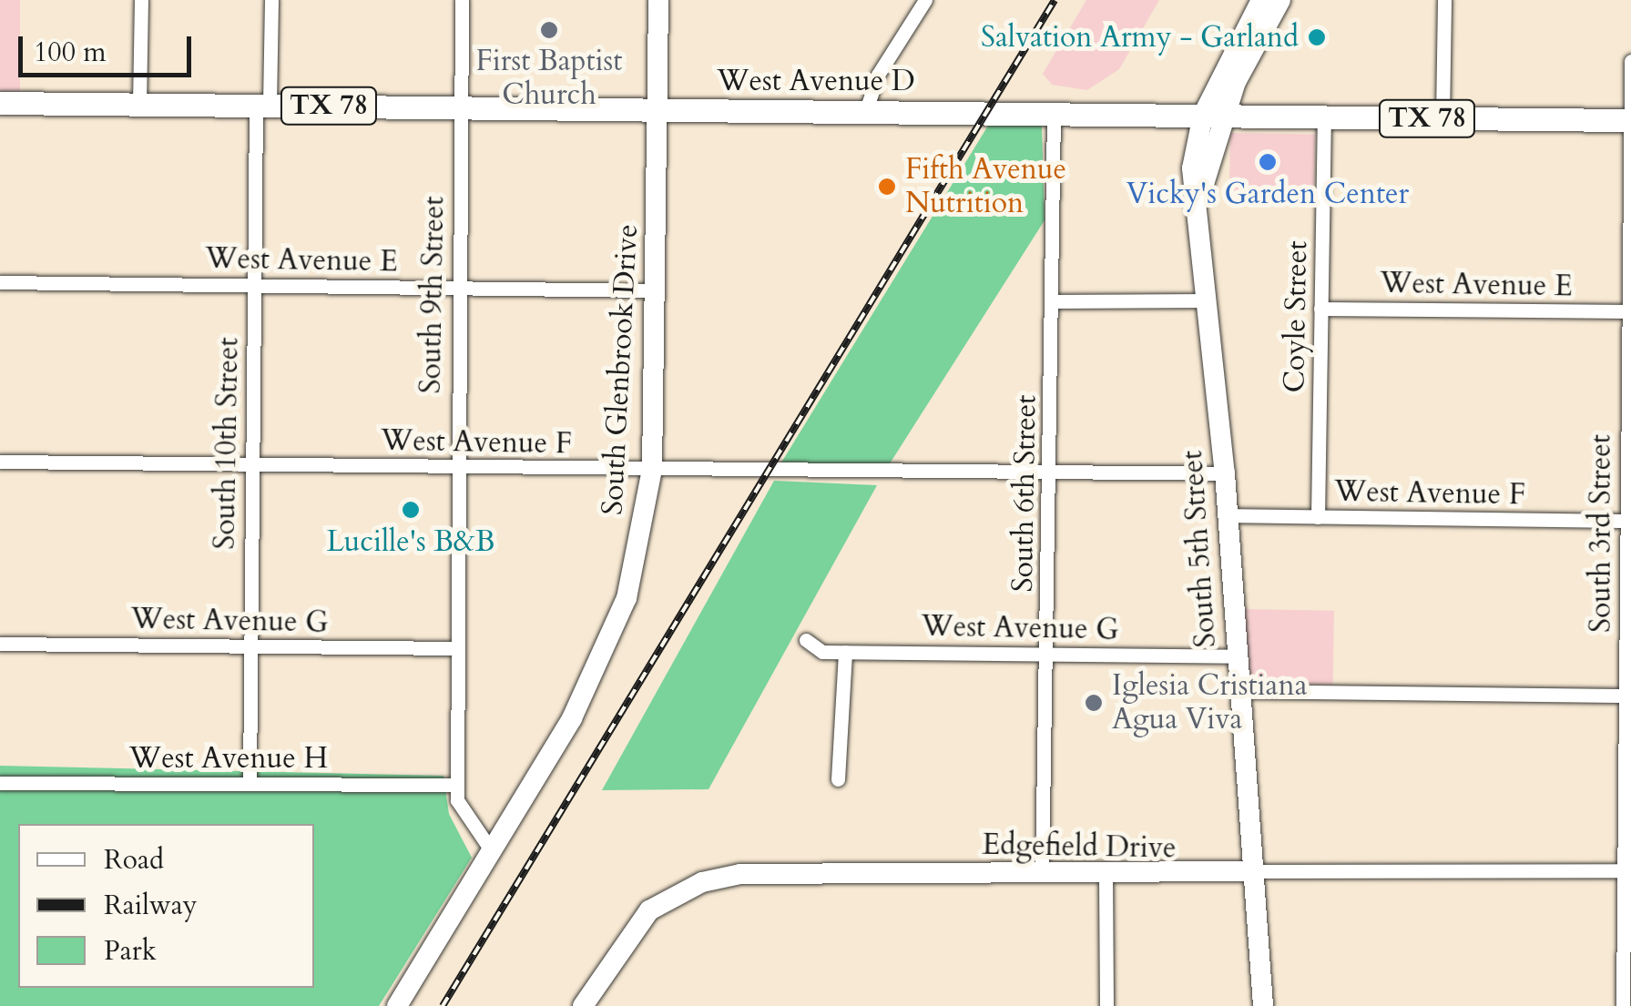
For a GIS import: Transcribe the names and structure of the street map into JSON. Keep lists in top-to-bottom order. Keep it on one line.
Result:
{"streets":{"main road":["West Avenue D","TX 78"],"street":["West Avenue E","South 9th Street","Coyle Street","South Glenbrook Drive","West Avenue F","South 10th Street","South 6th Street","South 3rd Street","South 5th Street","West Avenue G","West Avenue H","Edgefield Drive"]},"crossings":[["West Avenue D","South 9th Street"],["West Avenue D","Coyle Street"],["West Avenue D","South Glenbrook Drive"],["West Avenue D","South 10th Street"],["West Avenue D","South 6th Street"],["West Avenue D","South 3rd Street"],["West Avenue D","South 5th Street"],["West Avenue E","South 9th Street"],["West Avenue E","Coyle Street"],["West Avenue E","South Glenbrook Drive"],["West Avenue E","South 10th Street"],["West Avenue E","South 3rd Street"],["South 9th Street","South Glenbrook Drive"],["South 9th Street","West Avenue F"],["South 9th Street","West Avenue G"],["South 9th Street","West Avenue H"],["Coyle Street","West Avenue F"],["South Glenbrook Drive","West Avenue F"],["West Avenue F","South 10th Street"],["West Avenue F","South 6th Street"],["West Avenue F","South 3rd Street"],["West Avenue F","South 5th Street"],["South 10th Street","West Avenue G"],["South 10th Street","West Avenue H"],["South 6th Street","West Avenue G"],["South 6th Street","Edgefield Drive"],["South 3rd Street","Edgefield Drive"],["South 5th Street","West Avenue G"],["South 5th Street","Edgefield Drive"]],"places":["First Baptist Church","Salvation Army - Garland","Vicky's Garden Center","Fifth Avenue Nutrition","Lucille's B&B","Iglesia Cristiana Agua Viva"],"legend":["Road","Railway","Park"],"scale_bar":"100 m"}
